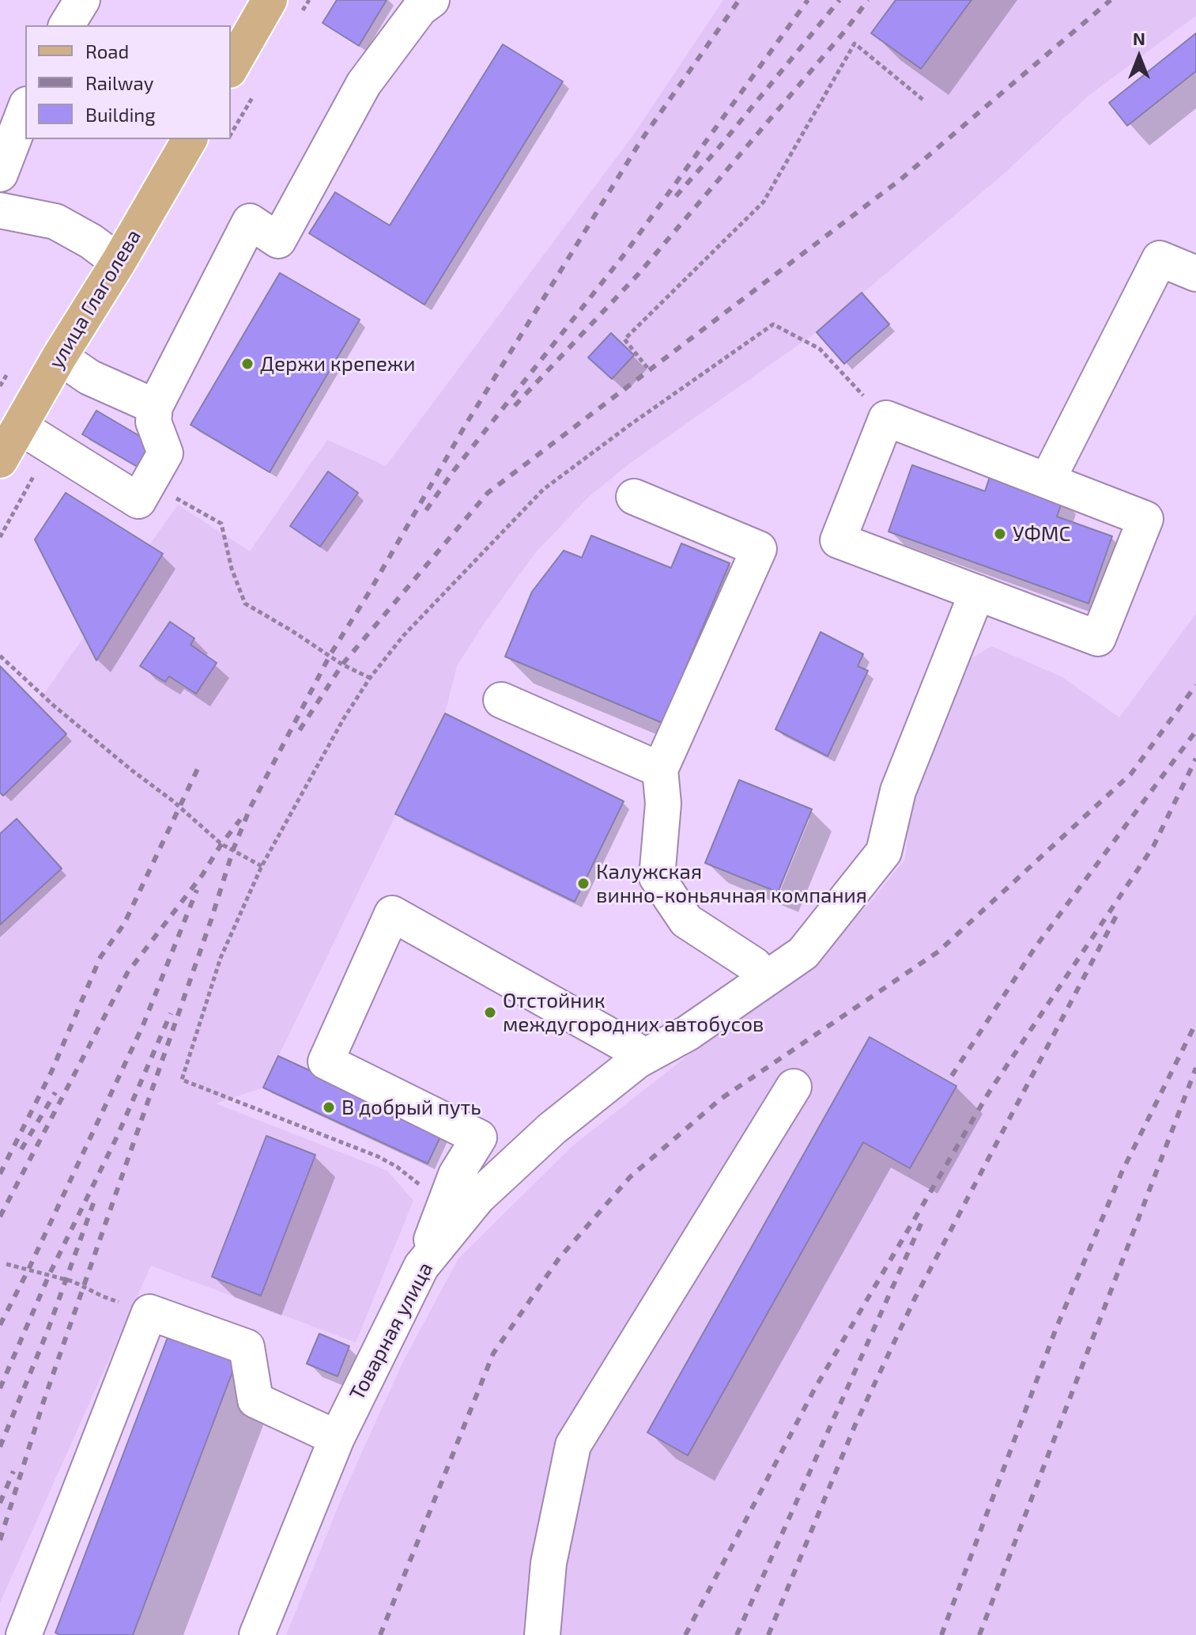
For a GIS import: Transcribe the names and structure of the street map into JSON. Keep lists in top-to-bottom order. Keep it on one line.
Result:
{"streets":{"main road":["улица Глаголева"],"street":["Товарная улица"]},"places":["Держи крепежи","УФМС","Калужская винно-коньячная компания","Отстойник междугородних автобусов","В добрый путь"],"legend":["Road","Railway","Building"],"north":"top"}
